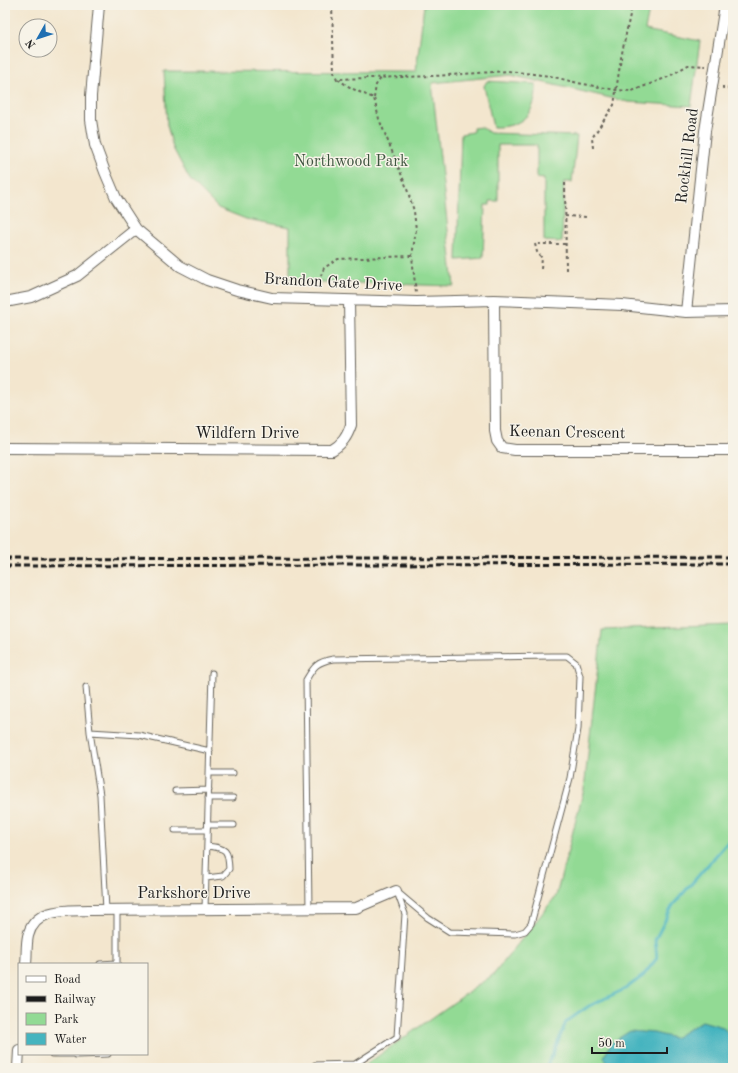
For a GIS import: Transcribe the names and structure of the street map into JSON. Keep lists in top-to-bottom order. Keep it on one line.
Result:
{"streets":{"street":["Rockhill Road","Brandon Gate Drive","Keenan Crescent","Wildfern Drive","Parkshore Drive"]},"crossings":[["Rockhill Road","Brandon Gate Drive"],["Brandon Gate Drive","Keenan Crescent"],["Brandon Gate Drive","Wildfern Drive"]],"parks":["Northwood Park"],"legend":["Road","Railway","Park","Water"],"scale_bar":"50 m","north":"bottom left"}
